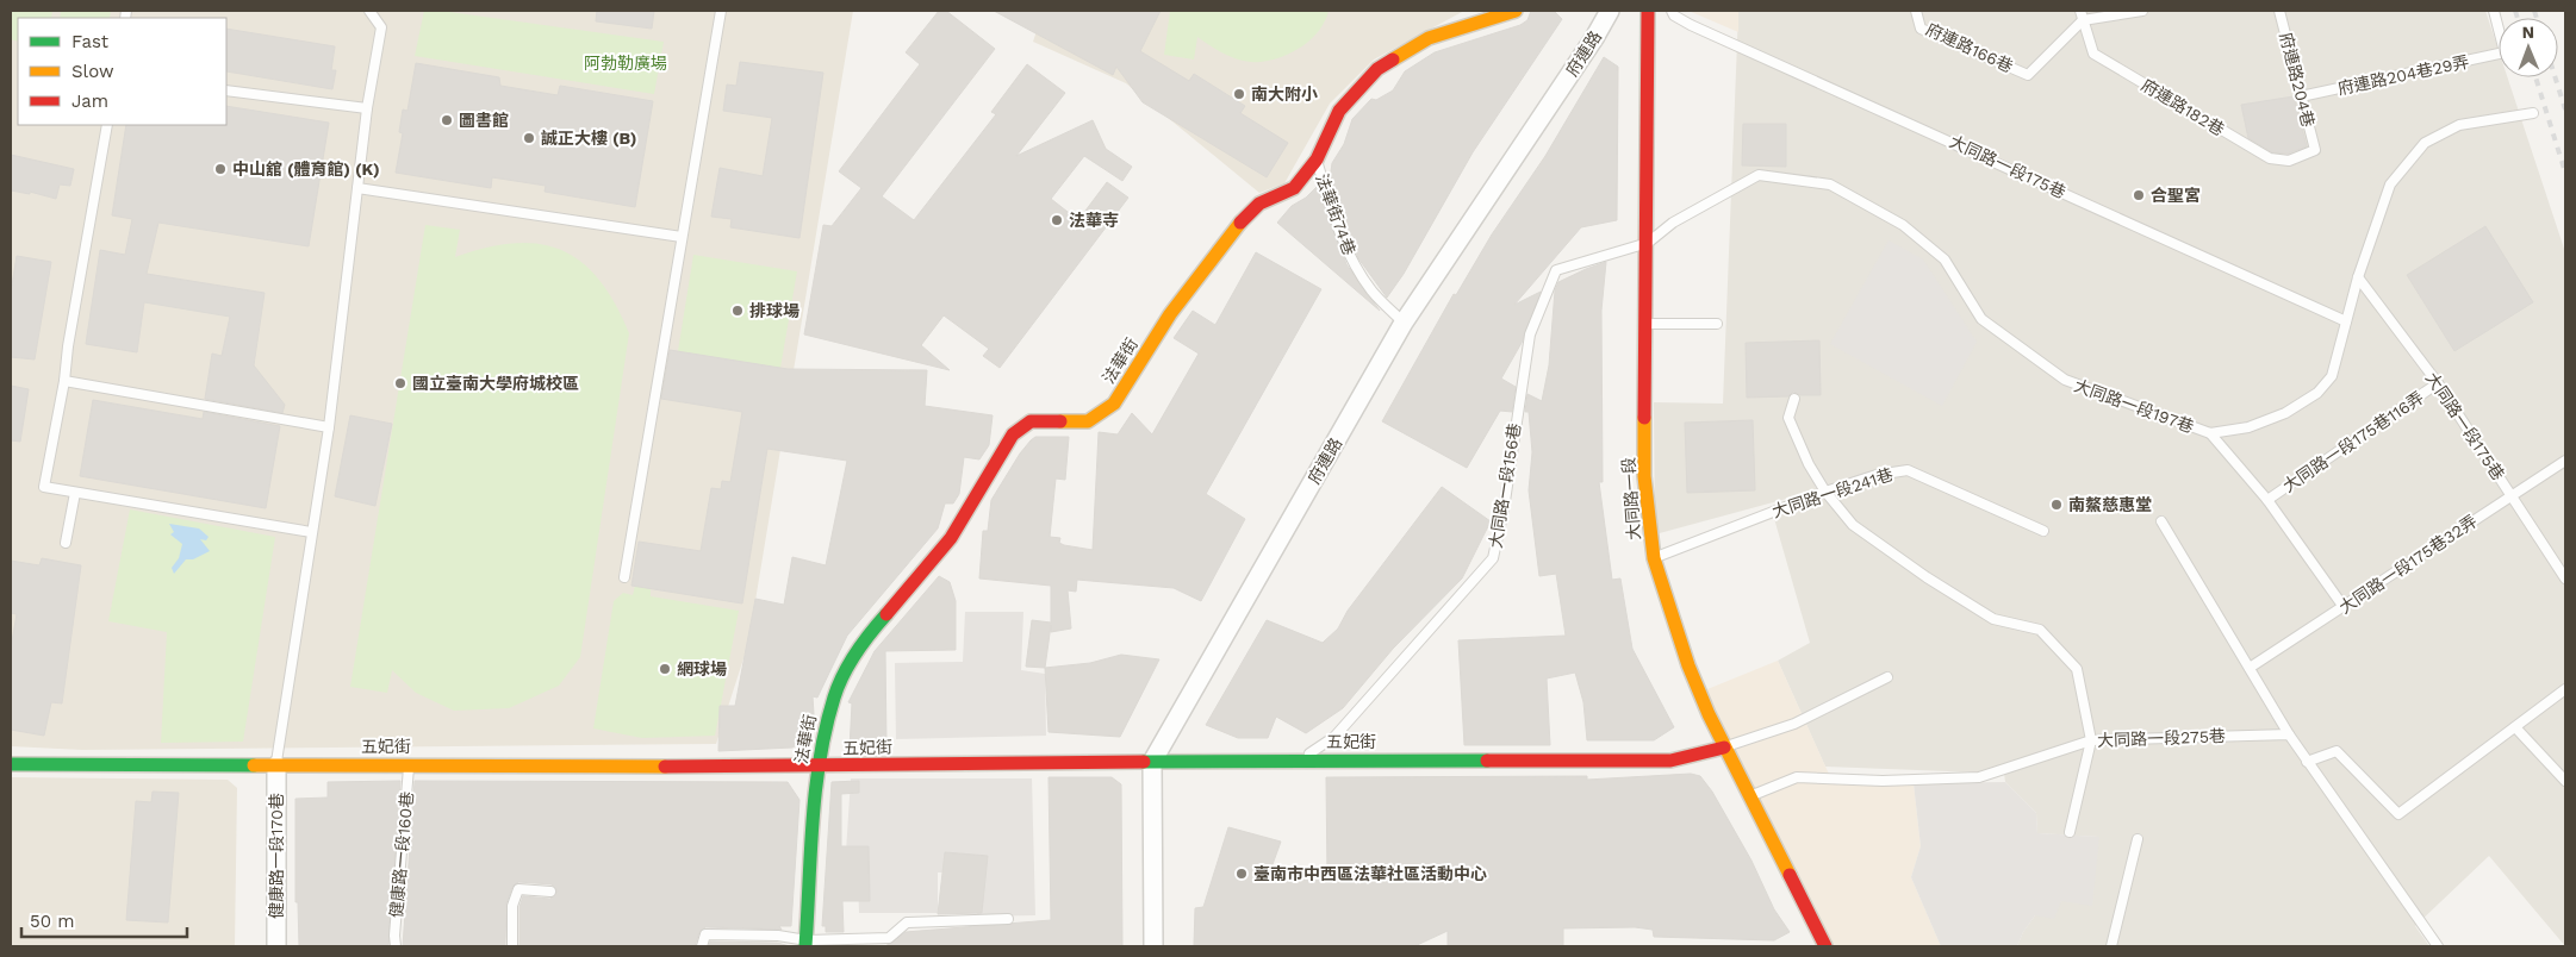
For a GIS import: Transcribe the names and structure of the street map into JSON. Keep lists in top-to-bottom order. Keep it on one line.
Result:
{"streets":{"street":["府連路","法華街","大同路一段","五妃街","健康路一段170巷"],"lane":["府連路166巷","府連路204巷29弄","府連路204巷","府連路182巷","大同路一段175巷","法華街74巷","大同路一段197巷","大同路一段175巷116弄","大同路一段156巷","大同路一段241巷","大同路一段175巷32弄","大同路一段275巷","健康路一段160巷"]},"crossings":[["府連路166巷","府連路182巷"],["府連路","法華街74巷"],["府連路","五妃街"],["府連路204巷29弄","府連路204巷"],["府連路204巷","府連路182巷"],["大同路一段175巷","大同路一段197巷"],["大同路一段175巷","大同路一段175巷116弄"],["大同路一段175巷","大同路一段175巷32弄"],["法華街74巷","法華街"],["法華街","五妃街"],["大同路一段197巷","大同路一段156巷"],["大同路一段197巷","大同路一段"],["大同路一段156巷","大同路一段"],["大同路一段156巷","五妃街"],["大同路一段241巷","大同路一段"],["大同路一段","大同路一段275巷"],["大同路一段","五妃街"],["五妃街","健康路一段160巷"],["五妃街","健康路一段170巷"]],"parks":["阿勃勒廣場"],"places":["南大附小","圖書館","誠正大樓 (B)","中山舘 (體育館) (K)","合聖宮","法華寺","排球場","國立臺南大學府城校區","南鰲慈惠堂","網球場","臺南市中西區法華社區活動中心"],"legend":["Fast","Slow","Jam"],"scale_bar":"50 m","north":"top"}
